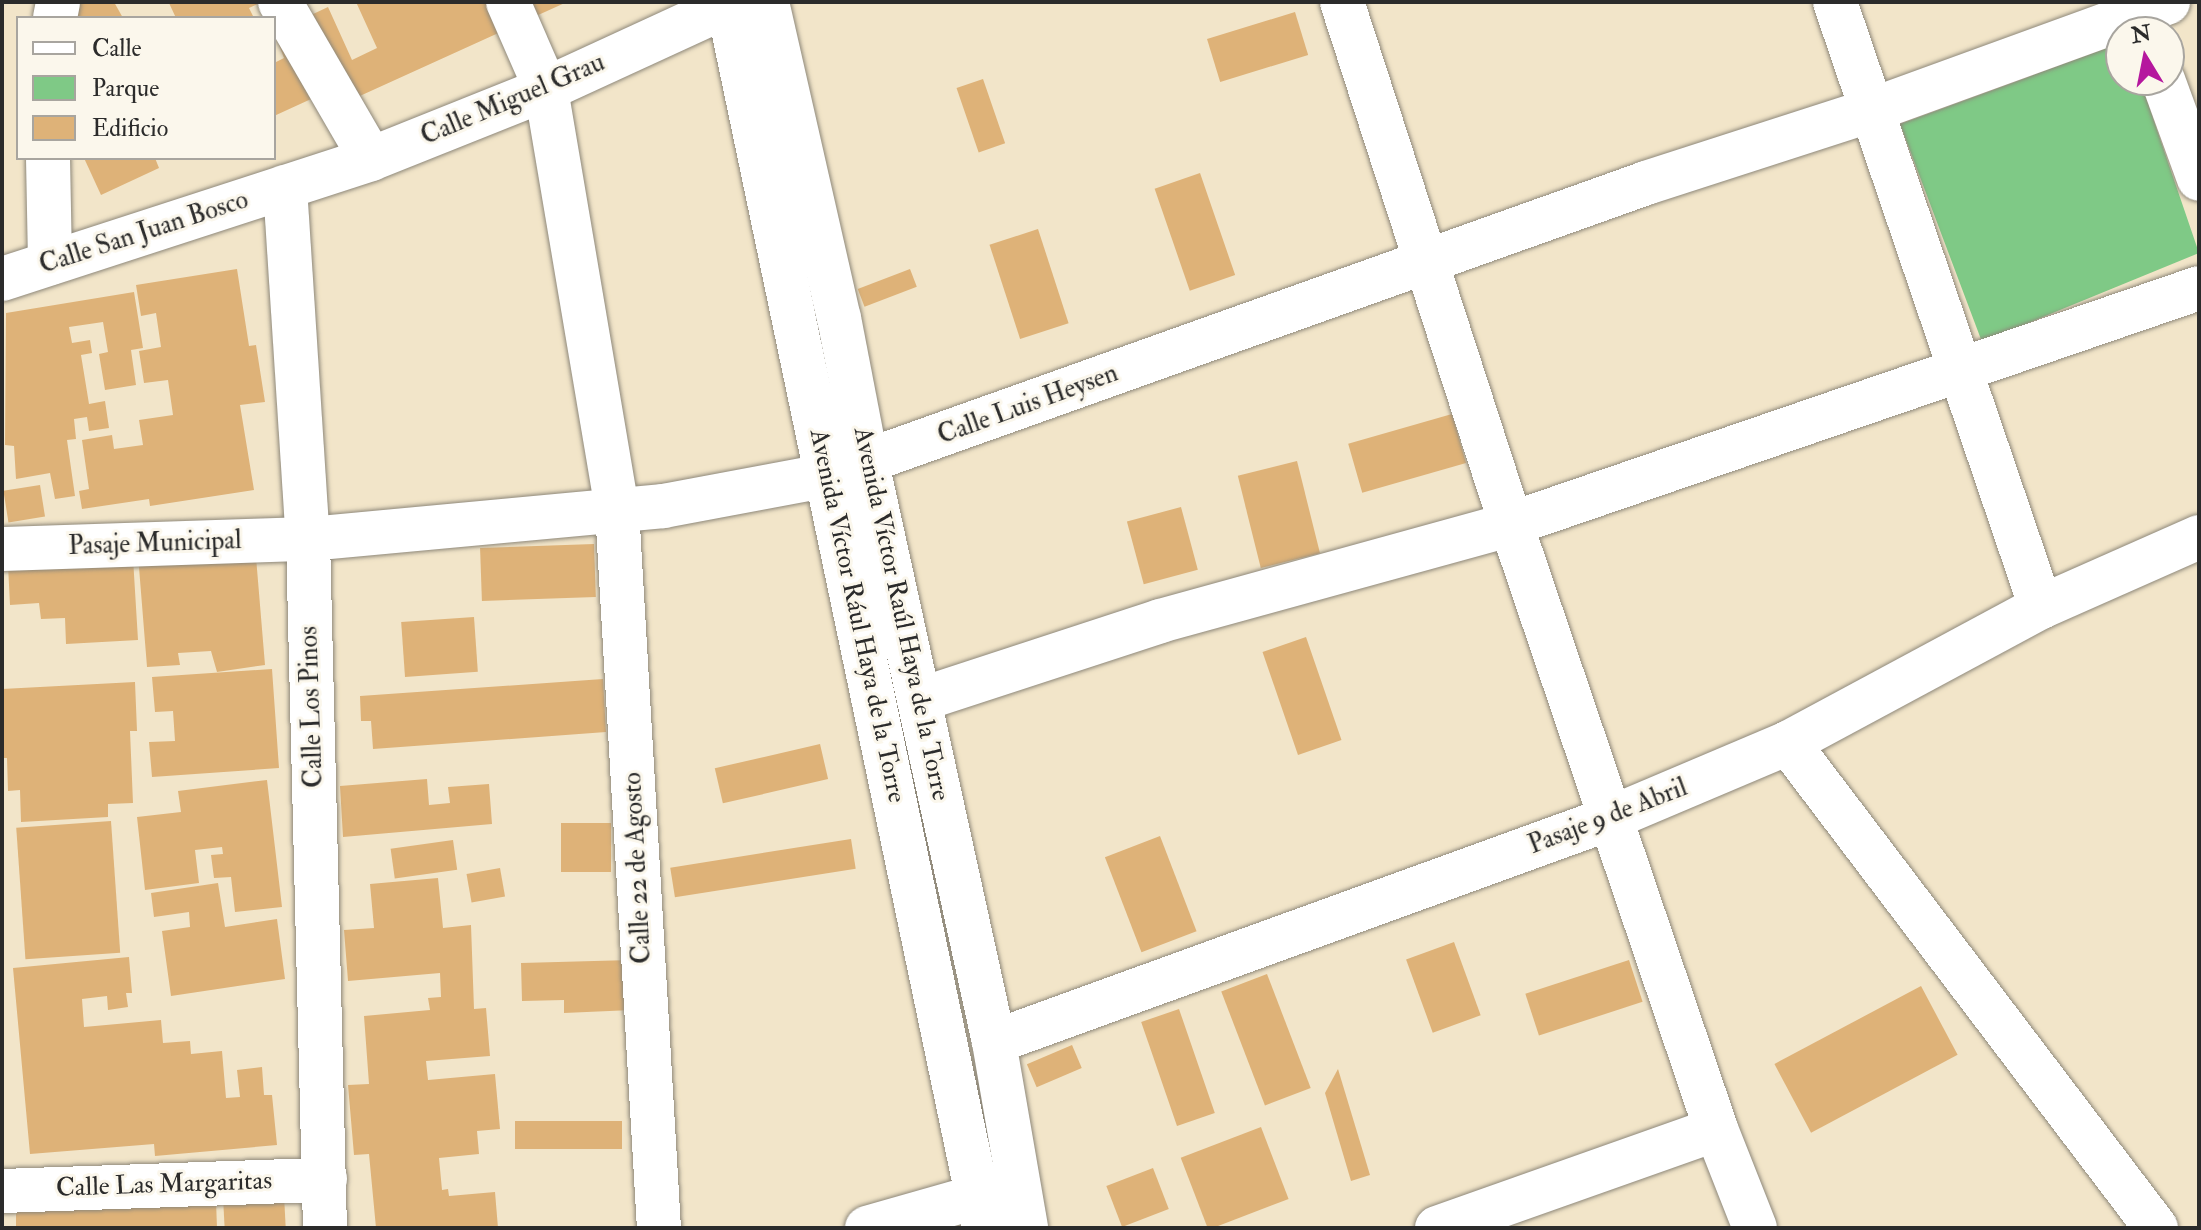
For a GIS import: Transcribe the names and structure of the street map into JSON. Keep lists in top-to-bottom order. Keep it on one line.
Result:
{"streets":{"street":["Calle Miguel Grau","Calle San Juan Bosco","Calle Luis Heysen","Pasaje Municipal","Avenida Víctor Raúl Haya de la Torre","Avenida Víctor Rául Haya de la Torre","Calle Los Pinos","Pasaje 9 de Abril","Calle 22 de Agosto","Calle Las Margaritas"]},"crossings":[["Calle Miguel Grau","Calle San Juan Bosco"],["Calle Miguel Grau","Avenida Víctor Rául Haya de la Torre"],["Calle Miguel Grau","Calle Los Pinos"],["Calle Miguel Grau","Calle 22 de Agosto"],["Calle San Juan Bosco","Calle Los Pinos"],["Calle Luis Heysen","Pasaje Municipal"],["Calle Luis Heysen","Avenida Víctor Raúl Haya de la Torre"],["Calle Luis Heysen","Avenida Víctor Rául Haya de la Torre"],["Calle Luis Heysen","Calle 22 de Agosto"],["Pasaje Municipal","Calle Los Pinos"],["Pasaje Municipal","Calle 22 de Agosto"],["Avenida Víctor Raúl Haya de la Torre","Avenida Víctor Rául Haya de la Torre"],["Avenida Víctor Raúl Haya de la Torre","Pasaje 9 de Abril"],["Calle Los Pinos","Calle Las Margaritas"]],"legend":["Calle","Parque","Edificio"],"north":"top"}
